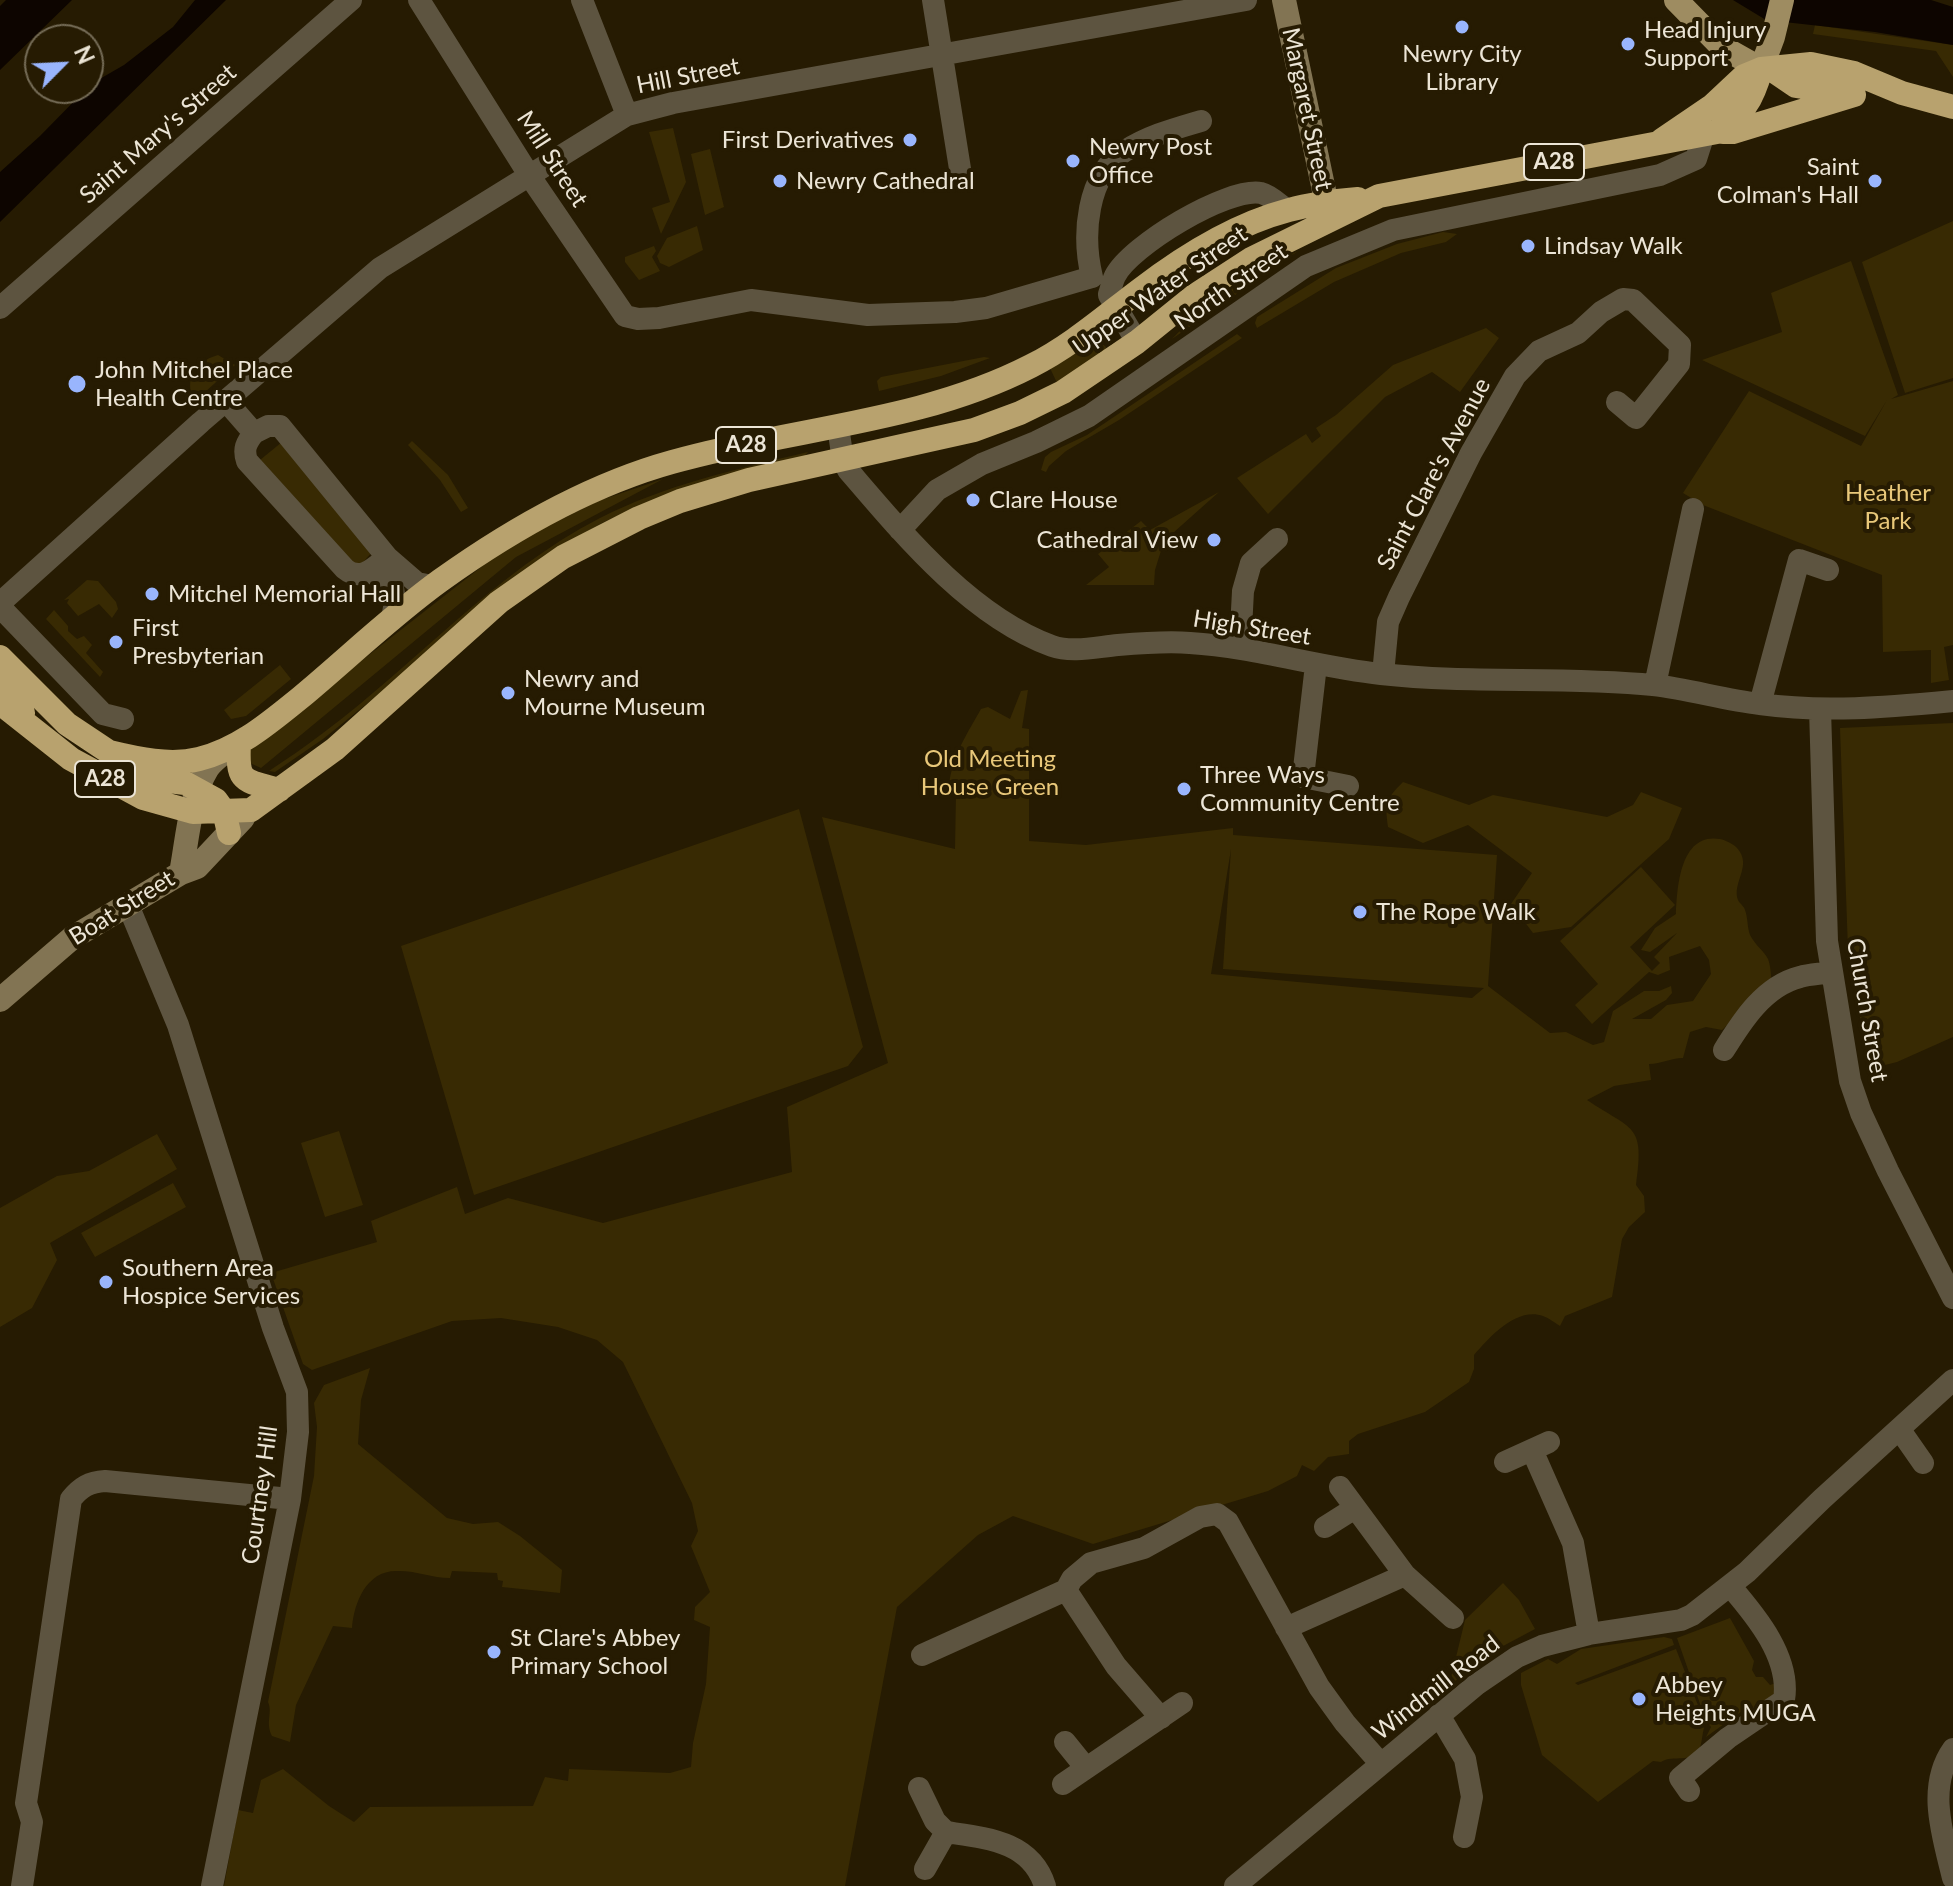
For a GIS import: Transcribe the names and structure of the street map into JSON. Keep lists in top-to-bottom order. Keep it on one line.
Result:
{"streets":{"highway":["A28","Upper Water Street"],"street":["Hill Street","Margaret Street","Saint Mary's Street","Mill Street","North Street","Saint Clare's Avenue","High Street","Boat Street","Church Street","Courtney Hill","Windmill Road"]},"crossings":[["Hill Street","Mill Street"],["Margaret Street","A28"],["Margaret Street","Upper Water Street"],["A28","North Street"],["A28","Upper Water Street"],["A28","High Street"],["A28","Boat Street"],["North Street","Upper Water Street"],["North Street","High Street"],["Upper Water Street","High Street"],["Saint Clare's Avenue","High Street"],["High Street","Church Street"],["Boat Street","Courtney Hill"]],"parks":["Heather Park","Old Meeting House Green"],"places":["Newry City Library","Head Injury Support","First Derivatives","Newry Post Office","Newry Cathedral","Saint Colman's Hall","Lindsay Walk","John Mitchel Place Health Centre","Clare House","Cathedral View","Mitchel Memorial Hall","First Presbyterian","Newry and Mourne Museum","Three Ways Community Centre","The Rope Walk","Southern Area Hospice Services","St Clare's Abbey Primary School","Abbey Heights MUGA"],"north":"top right"}
